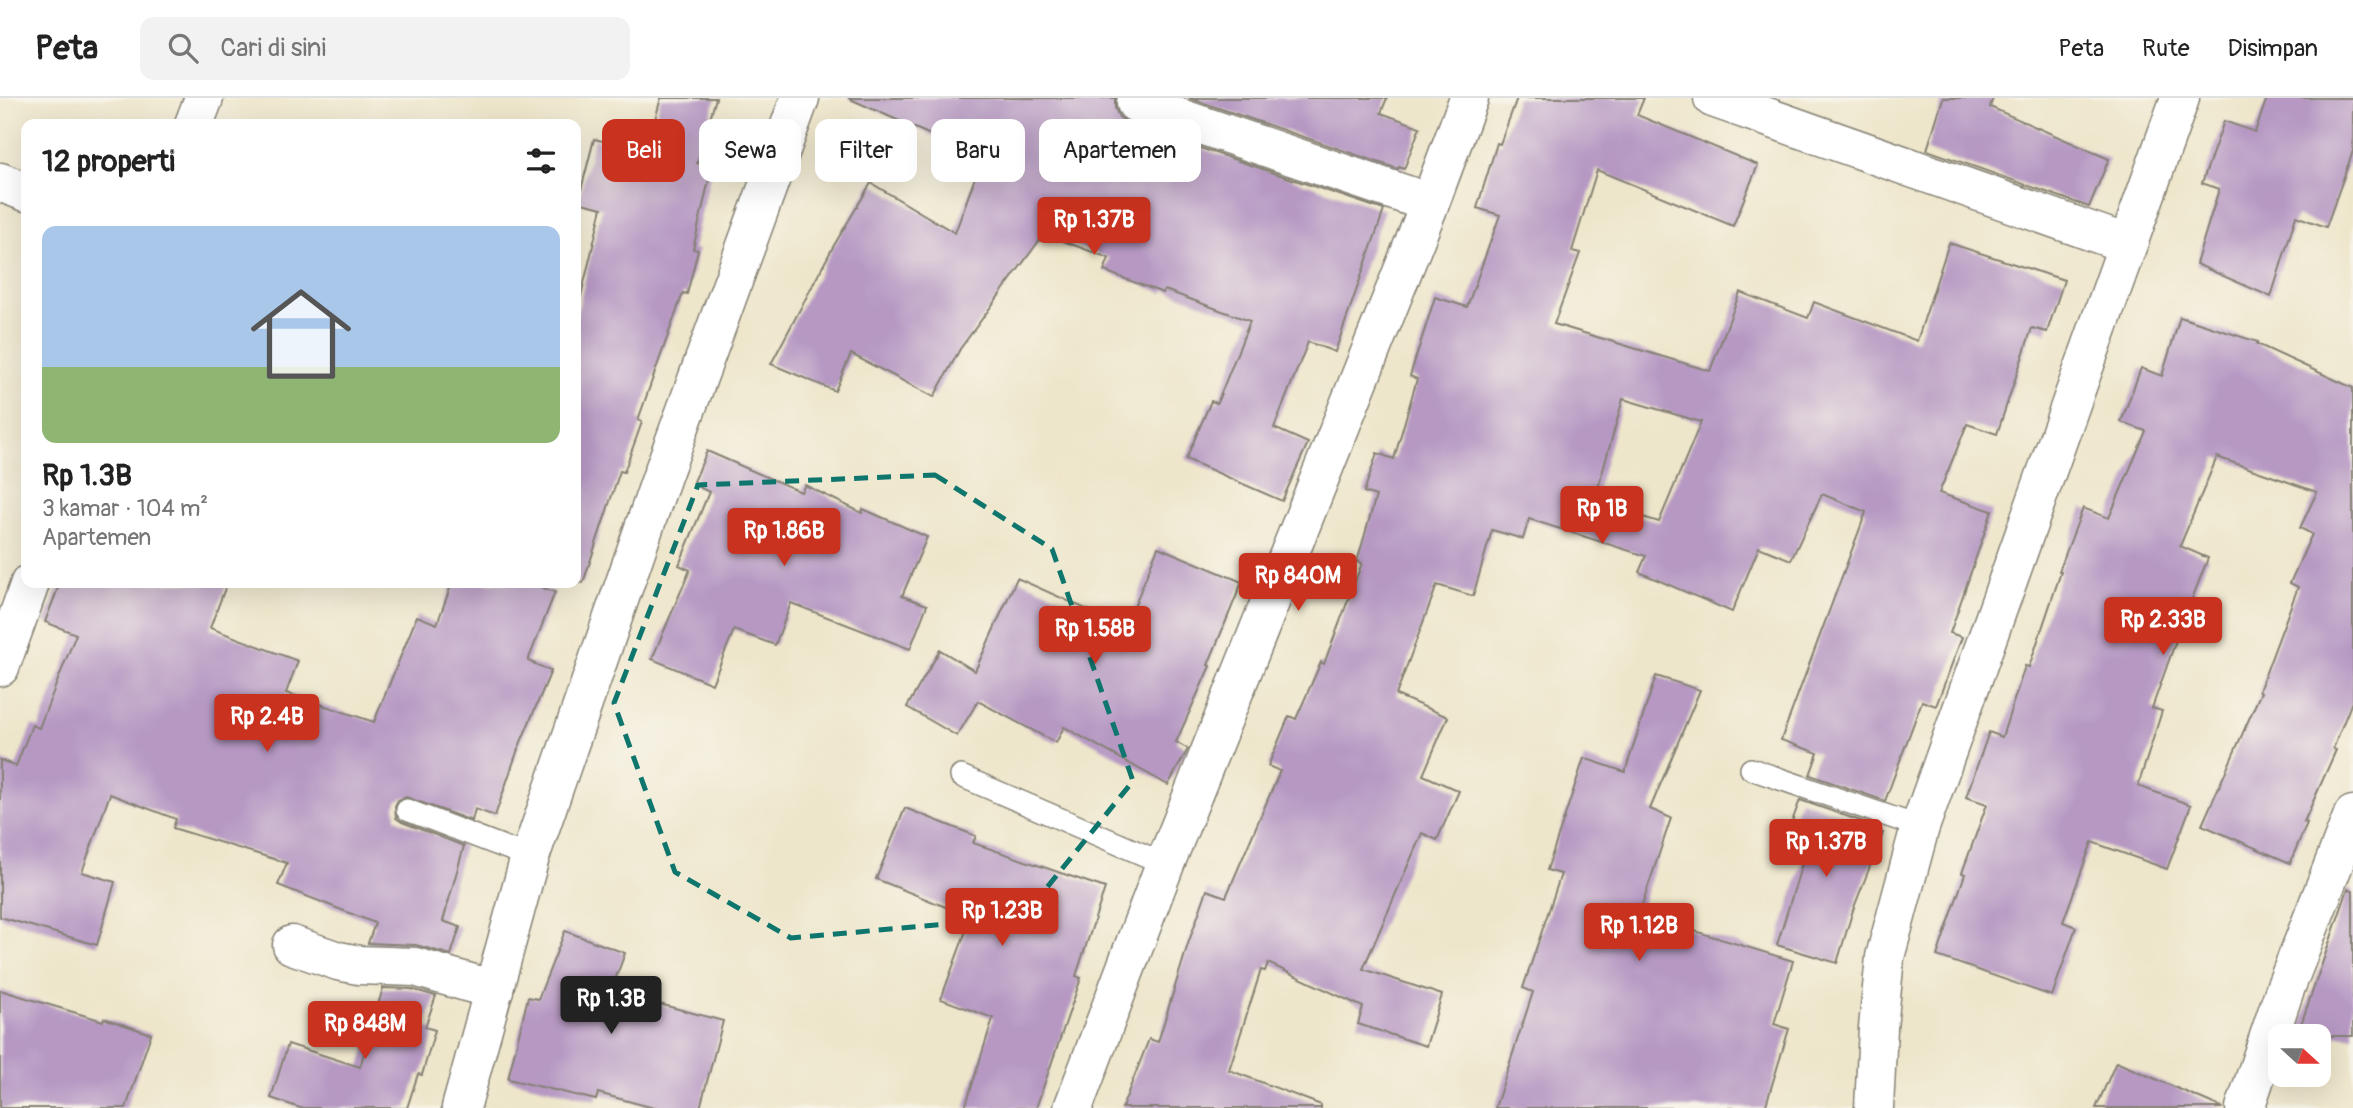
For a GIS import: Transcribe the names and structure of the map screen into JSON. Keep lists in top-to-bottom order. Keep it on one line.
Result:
{"north":"right","page":{"header":"Peta","search":"Cari di sini","nav":["Peta","Rute","Disimpan"],"chip":["Beli","Sewa","Filter","Baru","Apartemen"],"heading":"12 properti","price":["Rp 1.37B","Rp 1B","Rp 1.86B","Rp 840M","Rp 2.33B","Rp 1.58B","Rp 2.4B","Rp 1.37B","Rp 1.23B","Rp 1.12B","Rp 1.3B","Rp 848M"],"list":[{"name":"Rp 1.3B","note":"3 kamar · 104 m² · Apartemen"}]}}
